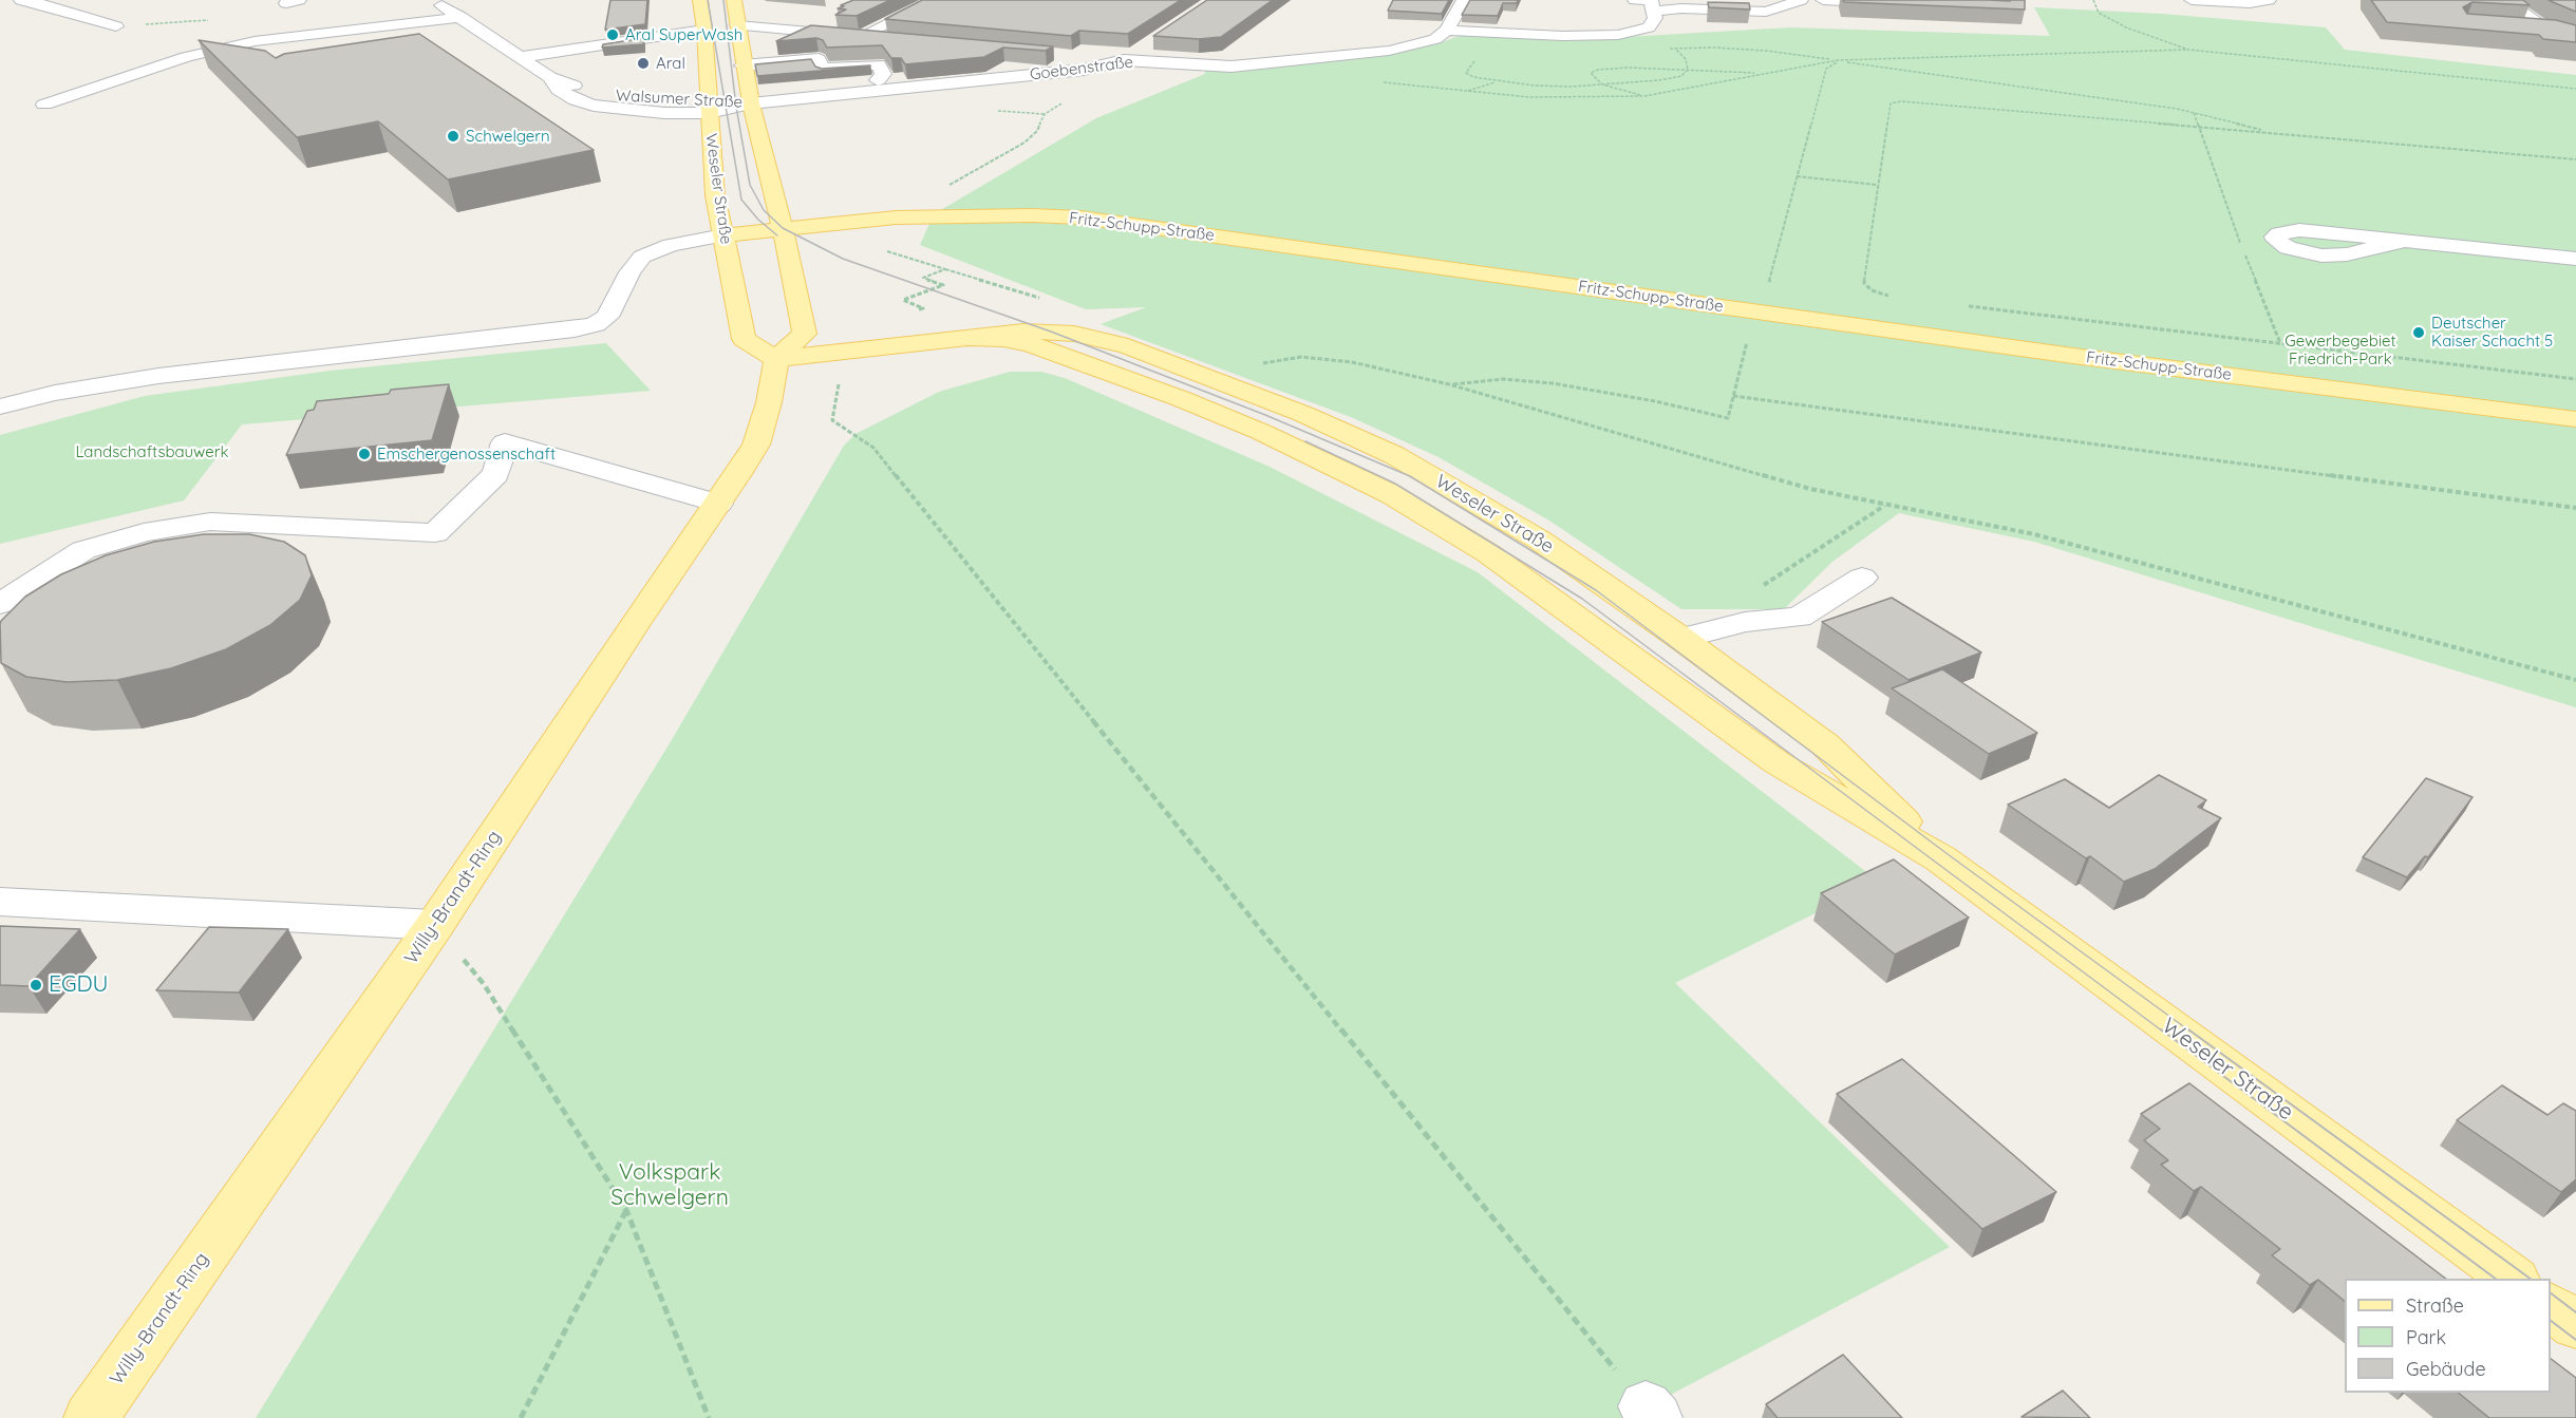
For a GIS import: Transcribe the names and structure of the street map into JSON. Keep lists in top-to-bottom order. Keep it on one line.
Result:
{"streets":{"main road":["Weseler Straße","Fritz-Schupp-Straße","Willy-Brandt-Ring"],"street":["Goebenstraße","Walsumer Straße"]},"crossings":[["Goebenstraße","Walsumer Straße"],["Walsumer Straße","Weseler Straße"],["Weseler Straße","Fritz-Schupp-Straße"],["Weseler Straße","Willy-Brandt-Ring"]],"parks":["Gewerbegebiet Friedrich-Park","Landschaftsbauwerk","Volkspark Schwelgern"],"places":["Aral SuperWash","Aral","Schwelgern","Deutscher Kaiser Schacht 5","Emschergenossenschaft","EGDU"],"legend":["Straße","Park","Gebäude"]}
